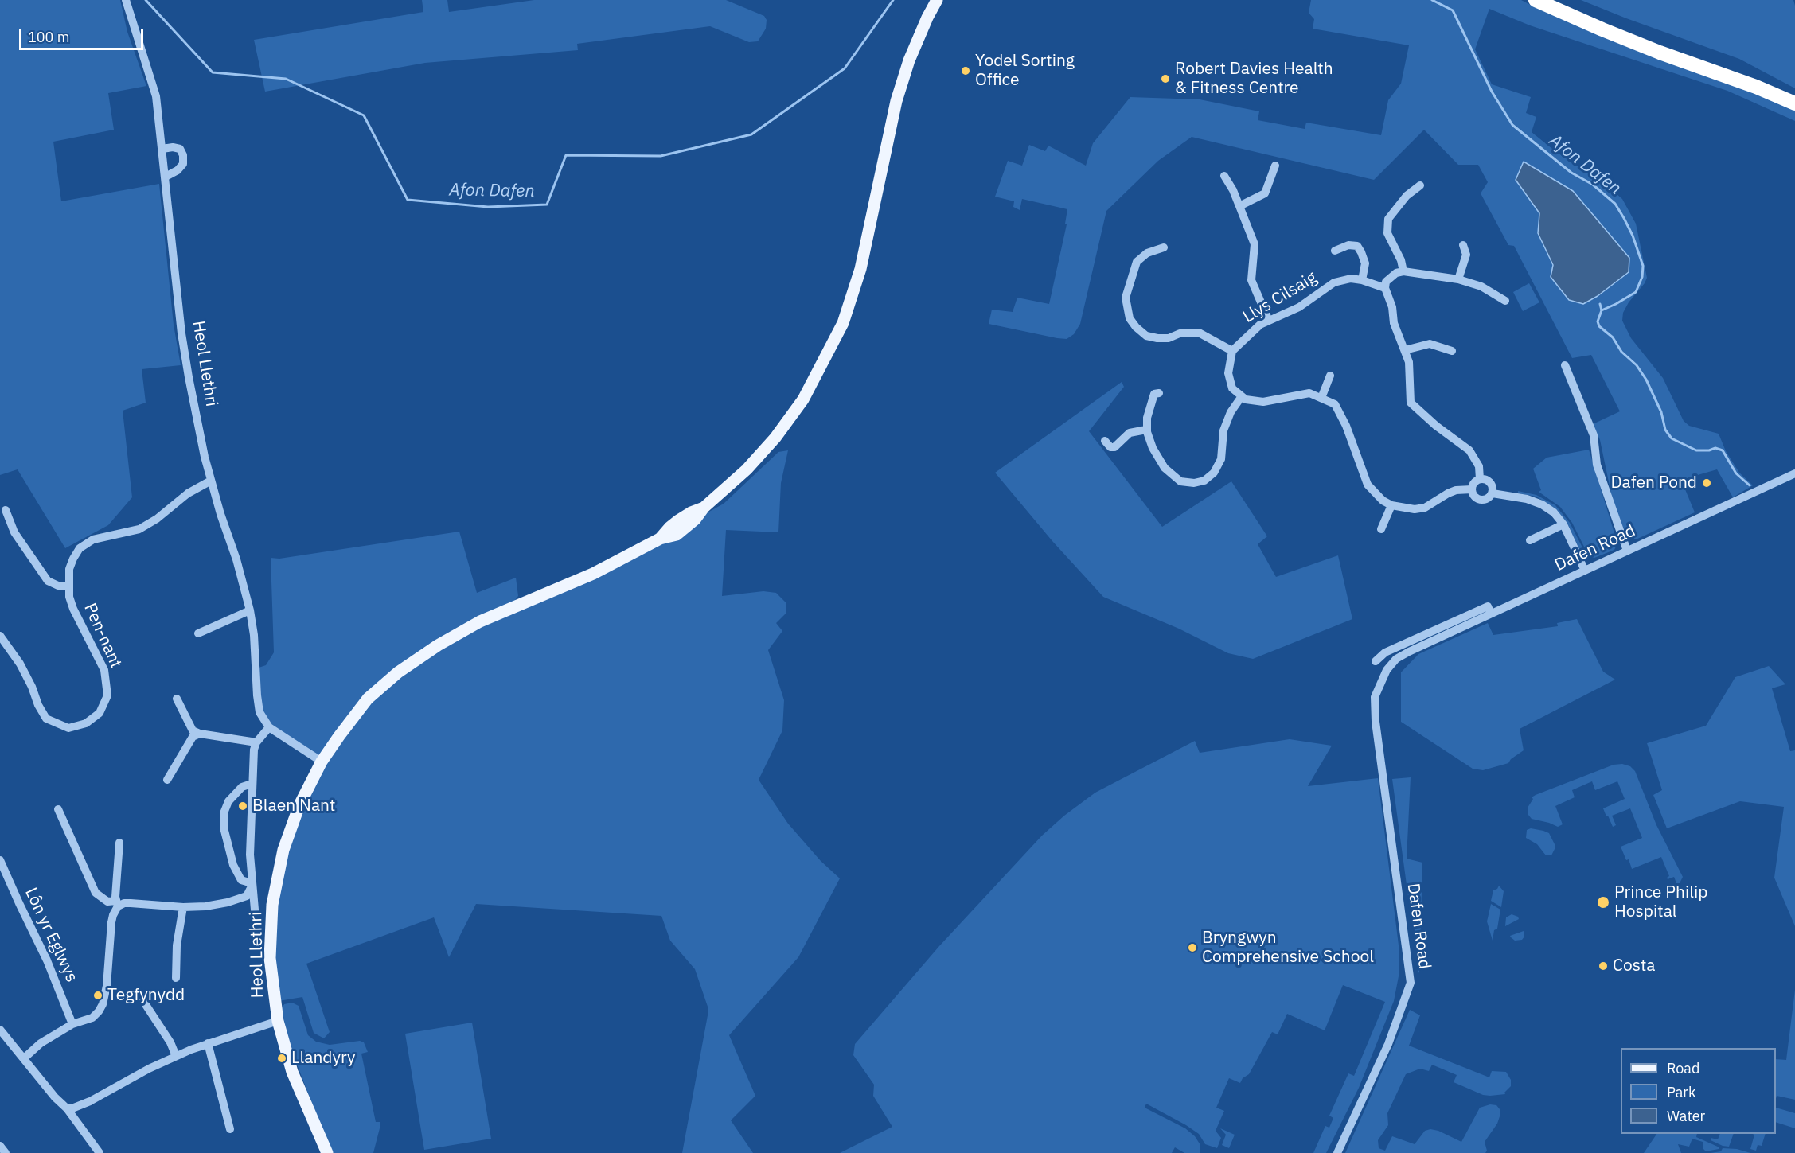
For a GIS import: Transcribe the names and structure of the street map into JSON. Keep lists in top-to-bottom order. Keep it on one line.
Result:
{"streets":{"main road":["Heol Llethri"],"street":["Llys Cilsaig","Dafen Road","Pen-nant","Lôn yr Eglwys"]},"crossings":[["Heol Llethri","Pen-nant"]],"water":["Afon Dafen"],"places":["Yodel Sorting Office","Robert Davies Health & Fitness Centre","Dafen Pond","Blaen Nant","Prince Philip Hospital","Bryngwyn Comprehensive School","Costa","Tegfynydd","Llandyry"],"legend":["Road","Park","Water"],"scale_bar":"100 m"}
